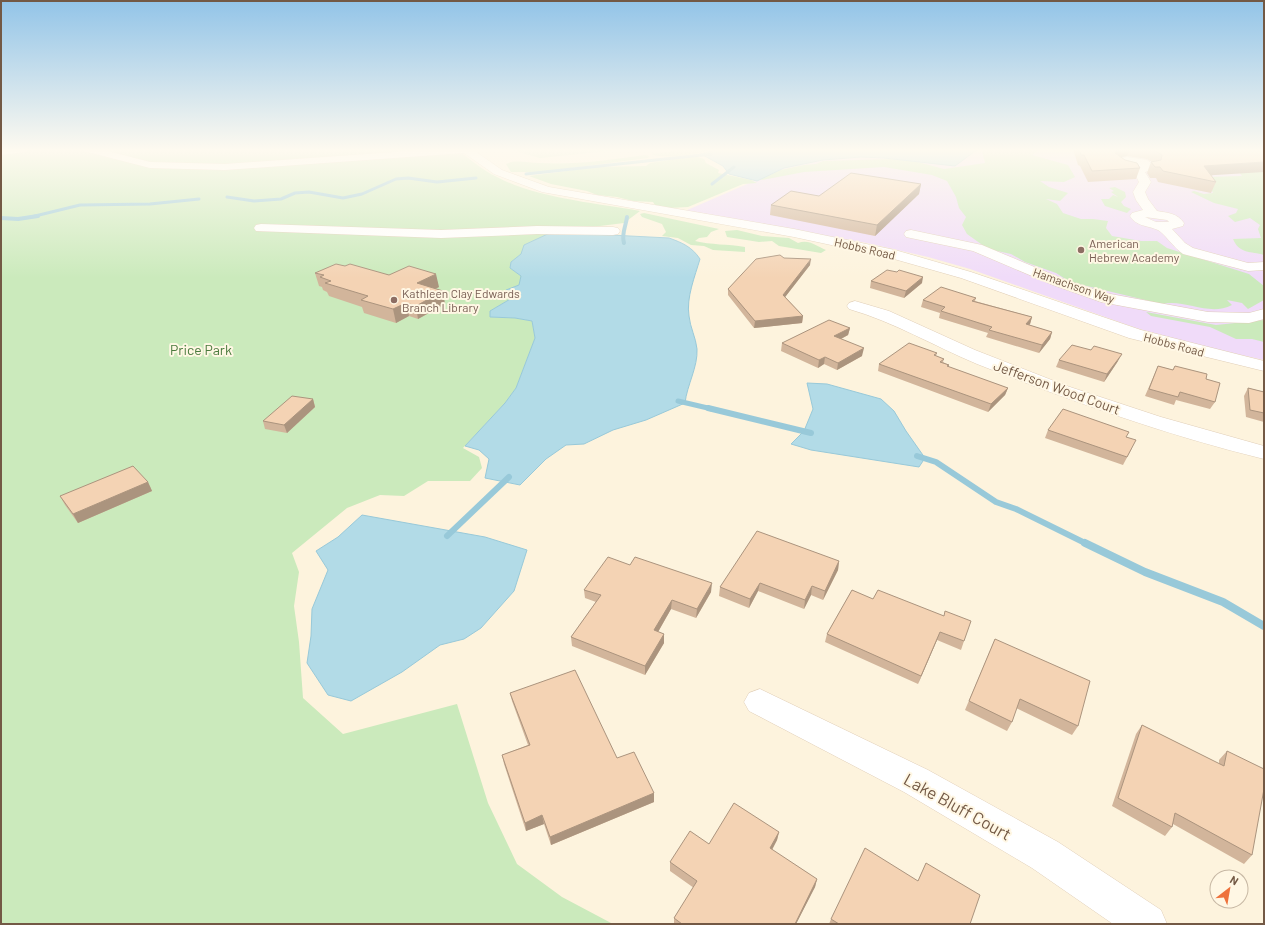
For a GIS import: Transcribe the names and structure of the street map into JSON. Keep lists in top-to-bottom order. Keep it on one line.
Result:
{"streets":{"street":["Hobbs Road","Hamachson Way","Jefferson Wood Court","Lake Bluff Court"]},"parks":["Price Park"],"places":["American Hebrew Academy","Kathleen Clay Edwards Branch Library"],"north":"top right"}
